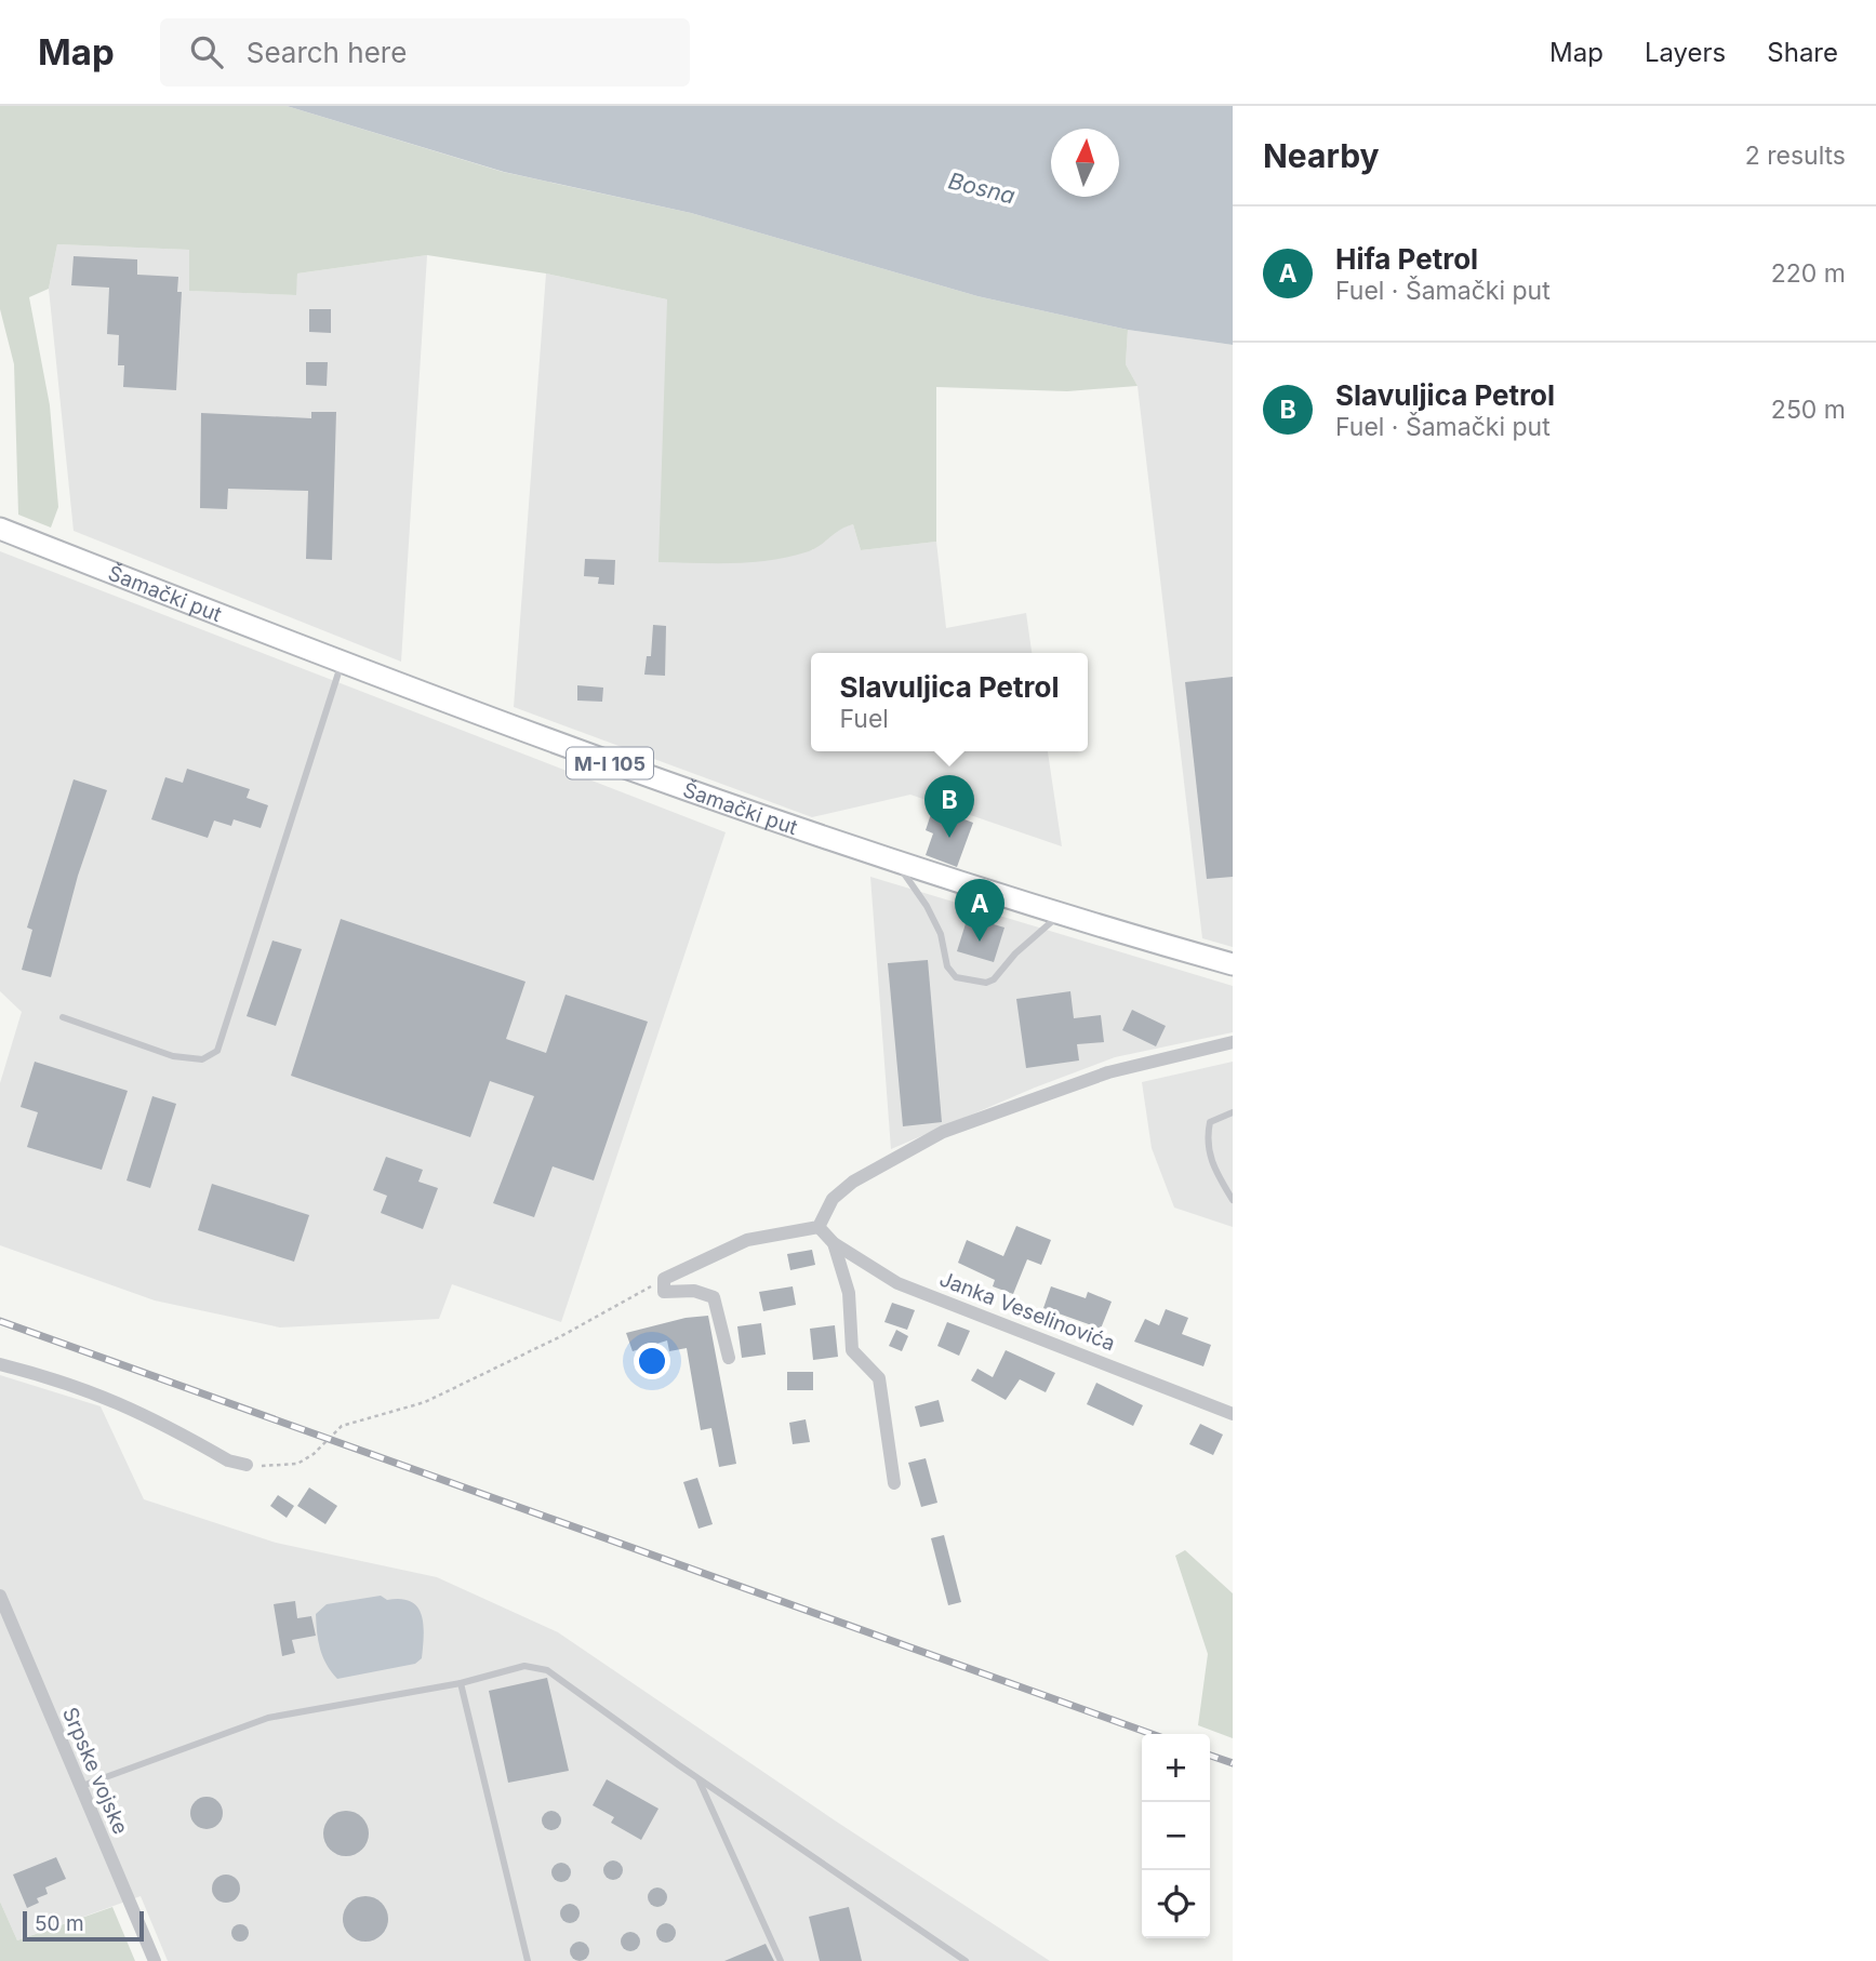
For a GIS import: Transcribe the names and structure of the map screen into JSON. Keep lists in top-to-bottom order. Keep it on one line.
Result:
{"streets":{"main road":["Šamački put","M-I 105"],"street":["Janka Veselinovića","Srpske vojske"]},"water":["Bosna"],"scale_bar":"50 m","north":"top","page":{"header":"Map","search":"Search here","nav":["Map","Layers","Share"],"heading":["Nearby","2 results"],"list":[{"mark":"A","name":"Hifa Petrol","note":"Fuel · Šamački put","value":"220 m"},{"mark":"B","name":"Slavuljica Petrol","note":"Fuel · Šamački put","value":"250 m"}],"popup":["Slavuljica Petrol","Fuel"],"pins":["B","A"],"map_buttons":["+","−"],"scale":"50 m"}}
